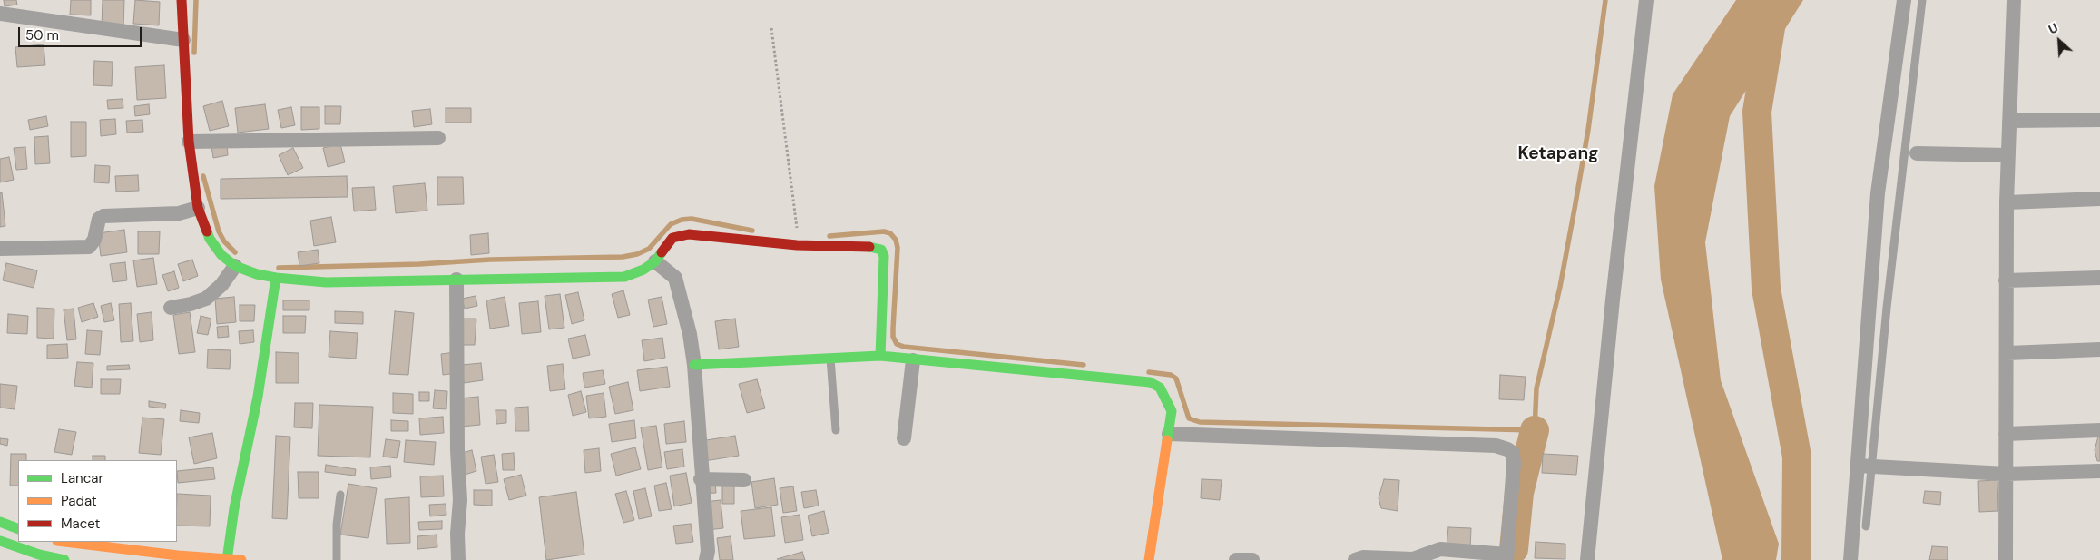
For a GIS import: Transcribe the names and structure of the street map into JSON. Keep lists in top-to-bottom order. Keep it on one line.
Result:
{"districts":["Ketapang"],"legend":["Lancar","Padat","Macet"],"scale_bar":"50 m","north":"top left"}
